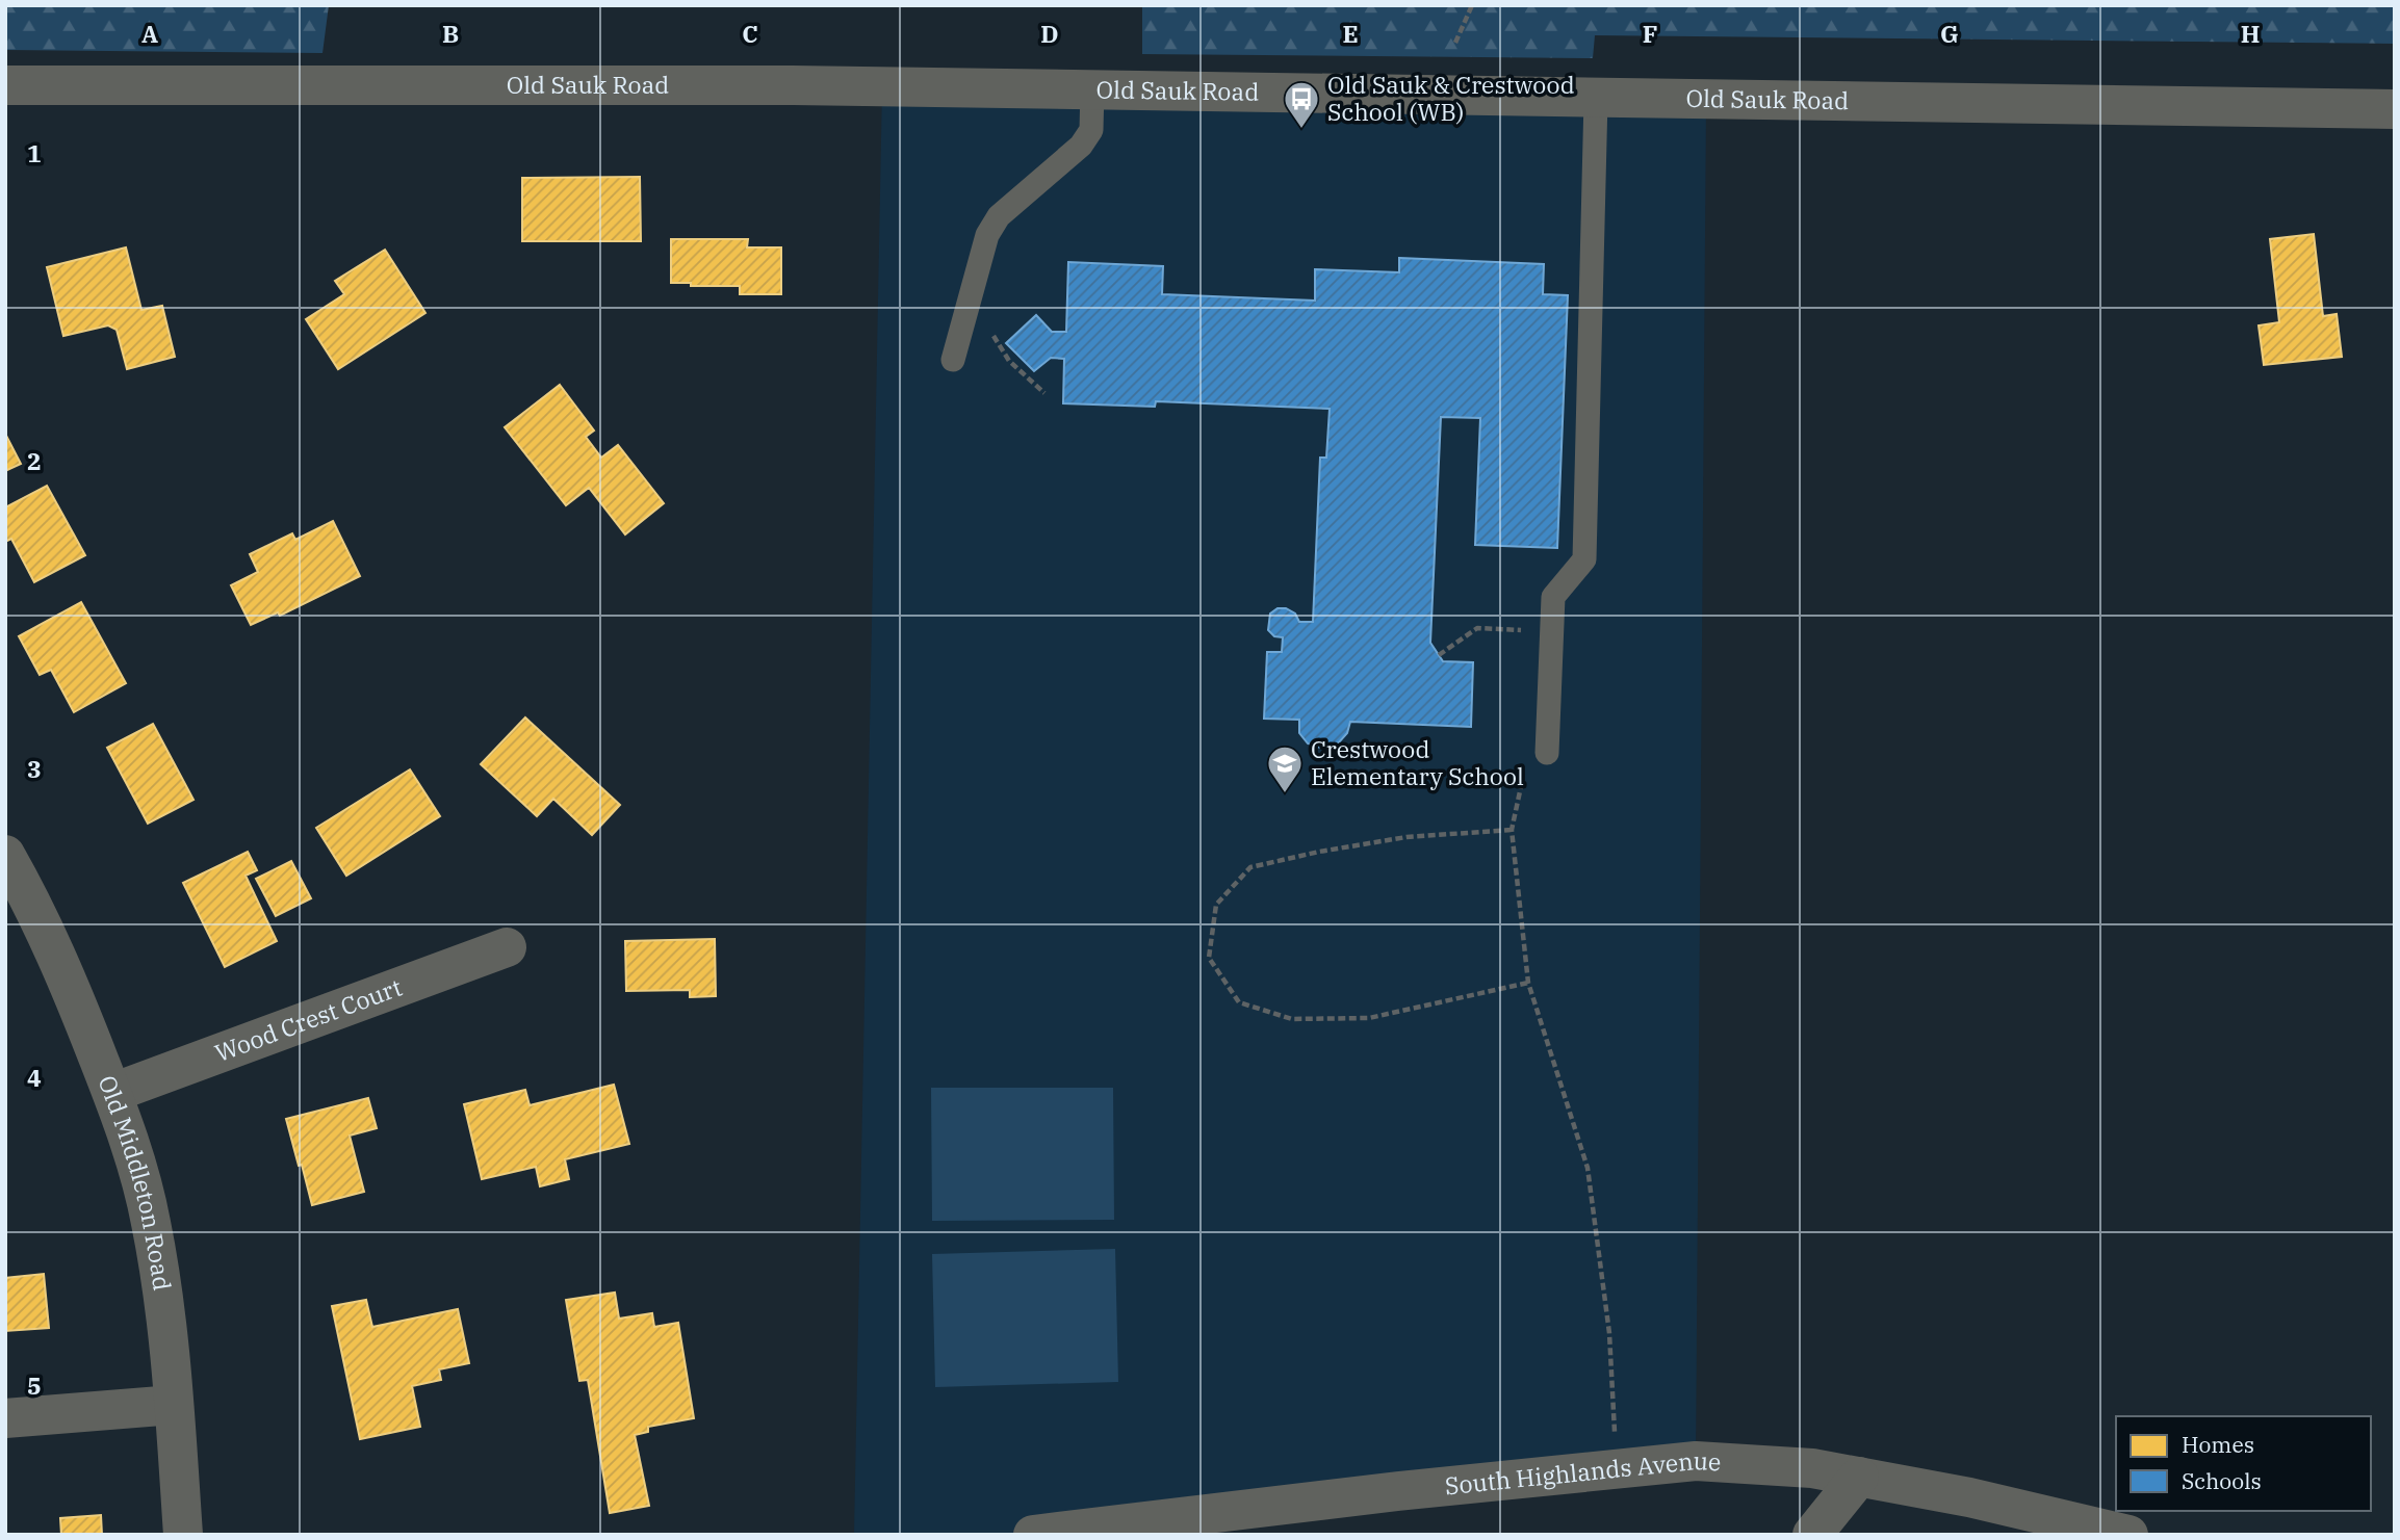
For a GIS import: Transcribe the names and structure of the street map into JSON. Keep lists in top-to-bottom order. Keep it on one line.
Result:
{"streets":{"street":["Old Sauk Road","Wood Crest Court","Old Middleton Road","South Highlands Avenue"]},"crossings":[["Wood Crest Court","Old Middleton Road"]],"places":{"bus stop":["Old Sauk & Crestwood School (WB)"],"school or university":["Crestwood Elementary School"]},"legend":["Homes","Schools"],"grid":{"columns":["A","B","C","D","E","F","G","H"],"rows":["1","2","3","4","5"]}}
